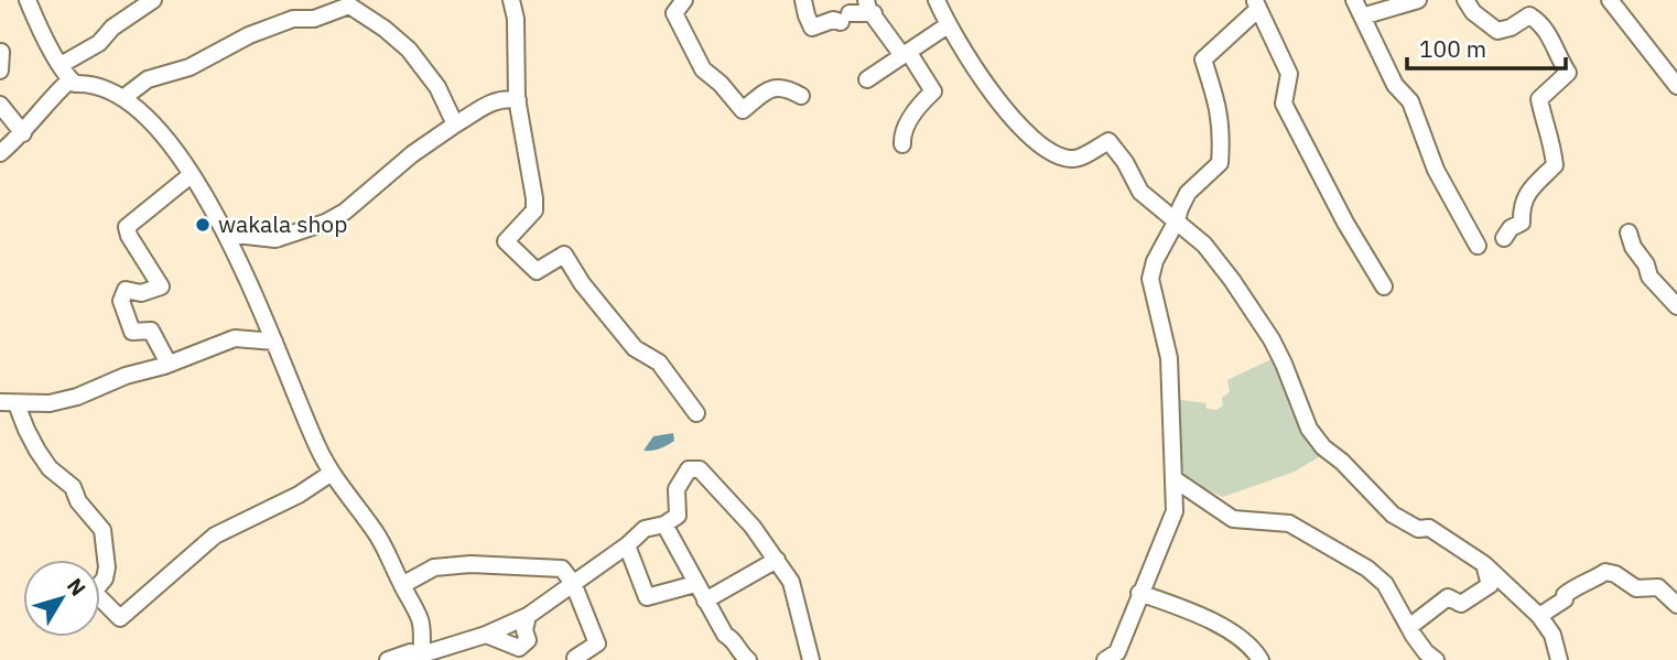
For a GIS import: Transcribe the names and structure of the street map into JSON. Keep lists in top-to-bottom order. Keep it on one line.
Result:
{"places":["wakala shop"],"scale_bar":"100 m","north":"top right"}
